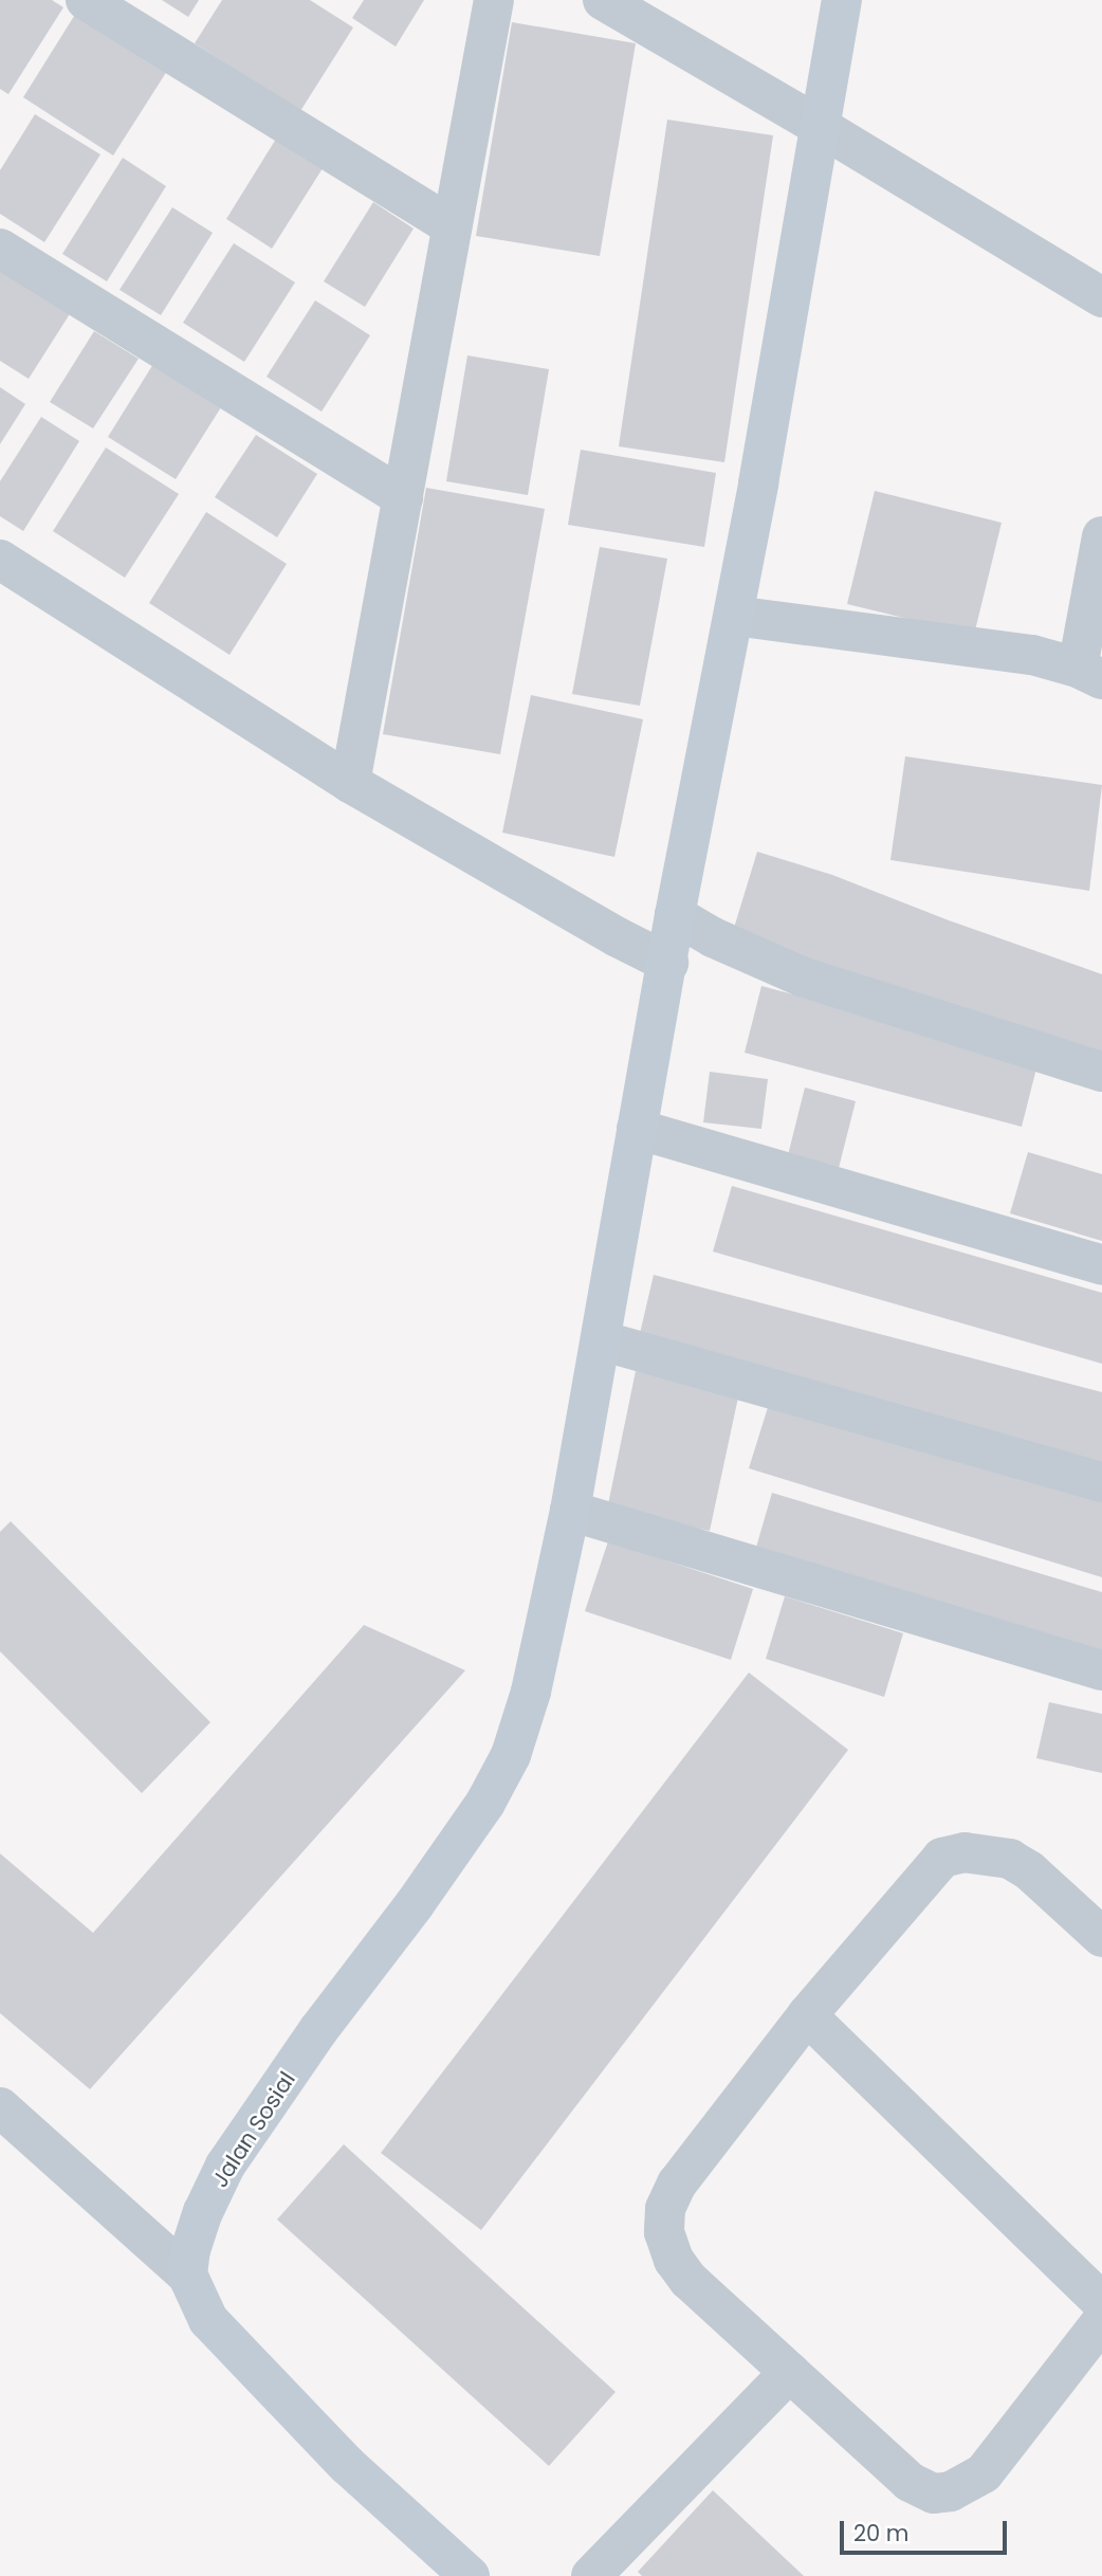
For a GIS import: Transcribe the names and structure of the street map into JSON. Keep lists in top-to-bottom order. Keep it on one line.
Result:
{"streets":{"street":["Jalan Sosial"]},"scale_bar":"20 m"}
